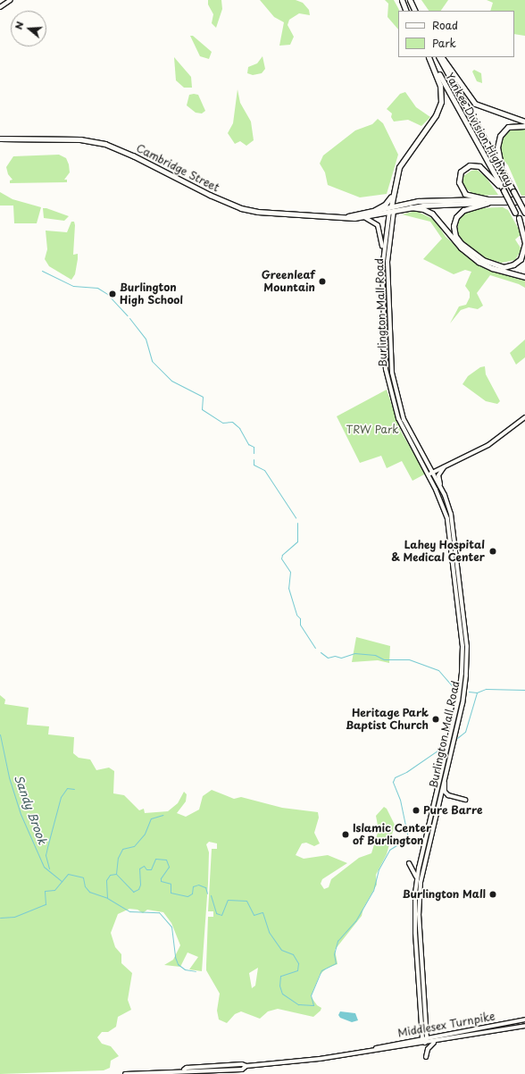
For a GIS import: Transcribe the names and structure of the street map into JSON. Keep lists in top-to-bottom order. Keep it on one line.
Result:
{"streets":{"highway":["Yankee Division Highway"],"main road":["Cambridge Street","Burlington Mall Road","Middlesex Turnpike"]},"crossings":[["Cambridge Street","Burlington Mall Road"],["Burlington Mall Road","Middlesex Turnpike"]],"water":["Sandy Brook"],"parks":["TRW Park"],"places":["Greenleaf Mountain","Burlington High School","Lahey Hospital & Medical Center","Heritage Park Baptist Church","Pure Barre","Islamic Center of Burlington","Burlington Mall"],"legend":["Road","Park"],"north":"left"}
